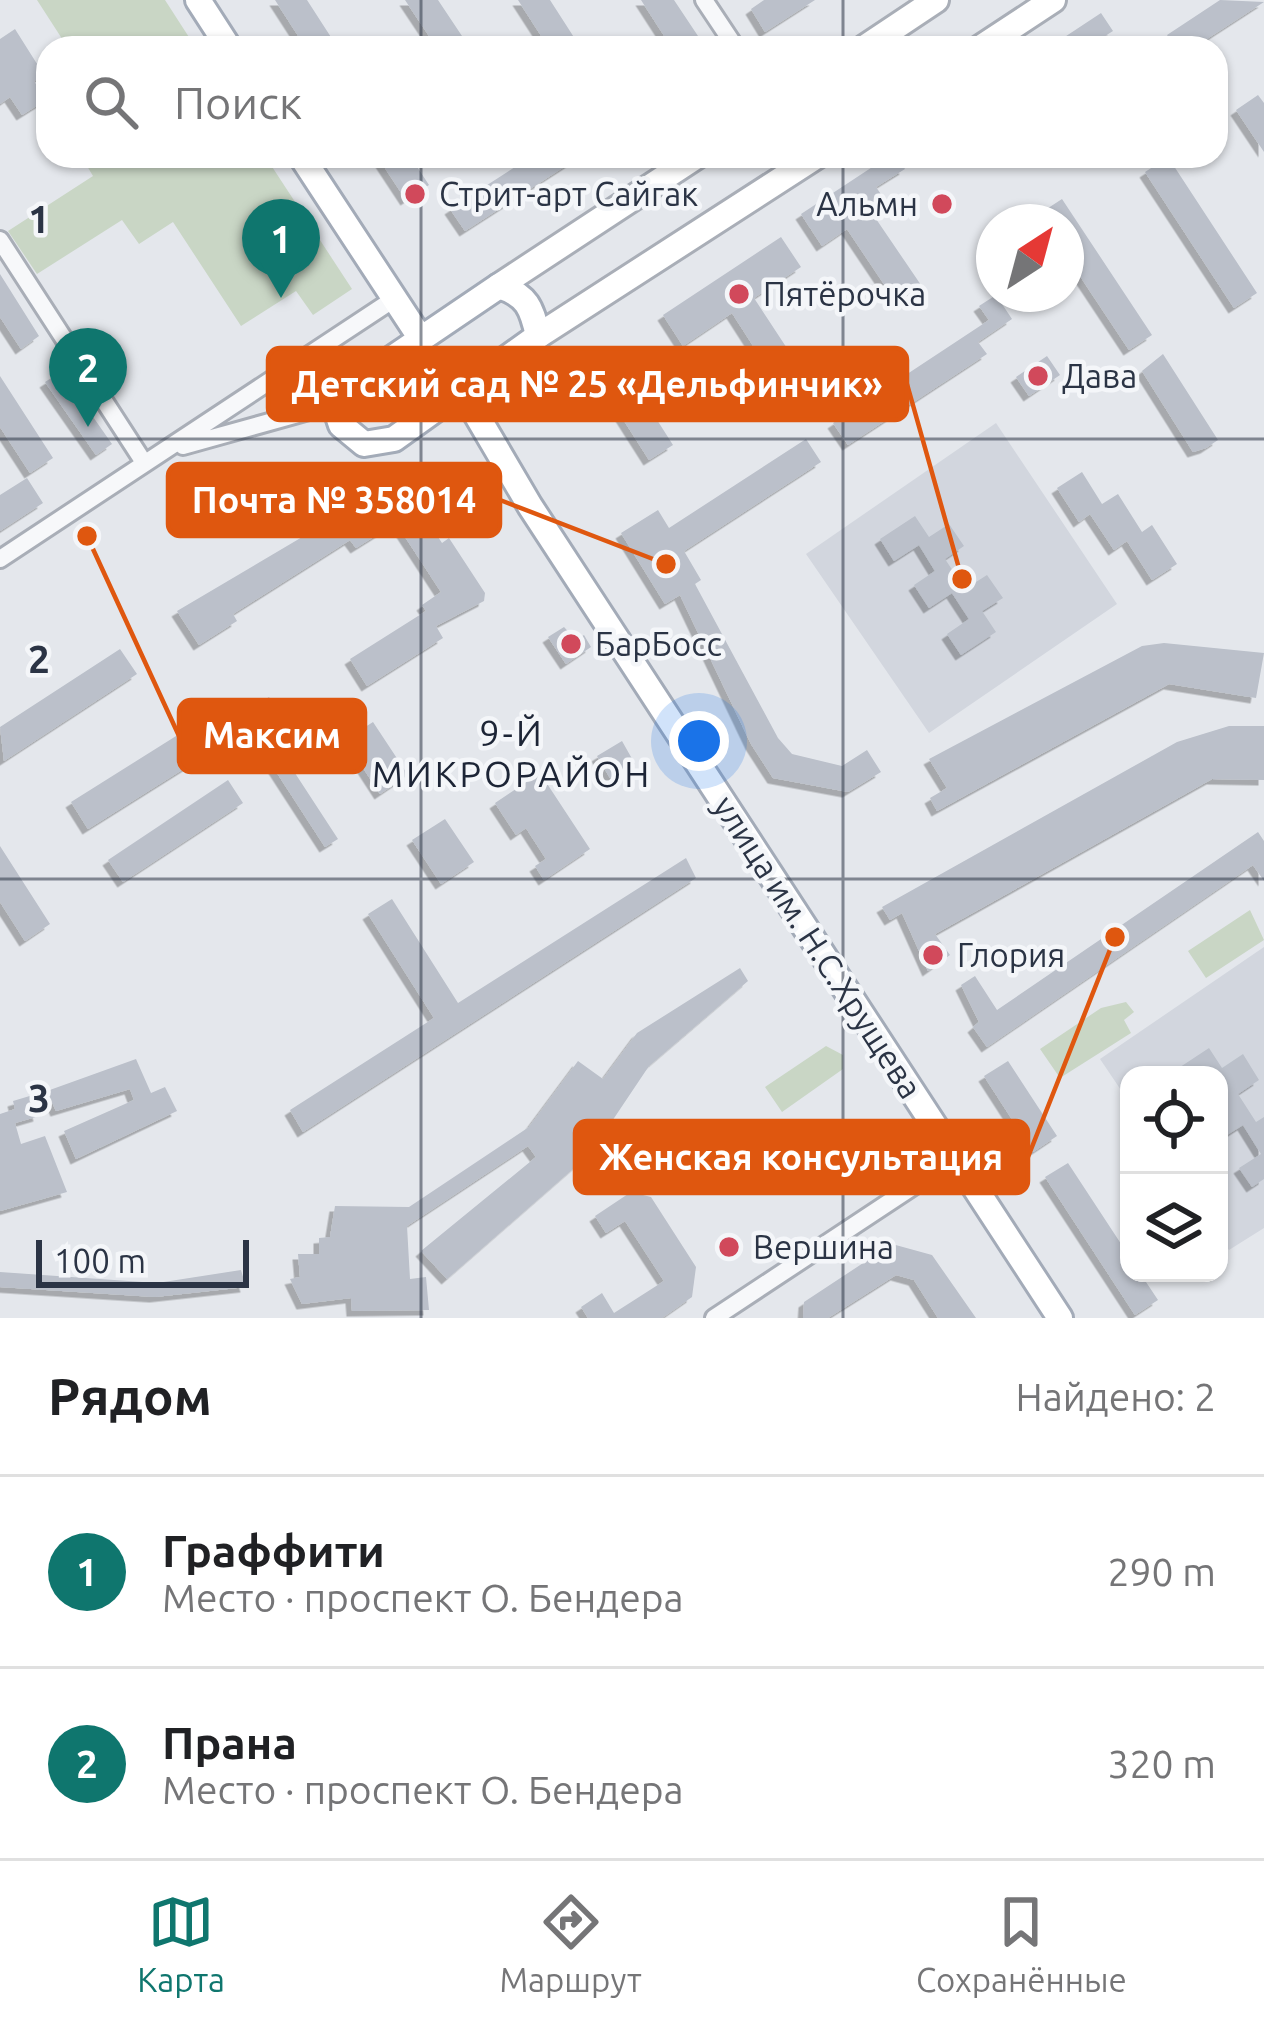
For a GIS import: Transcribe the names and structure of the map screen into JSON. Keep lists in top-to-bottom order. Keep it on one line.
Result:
{"streets":{"main road":["улица им. Н.С.Хрущева"]},"districts":["9-Й МИКРОРАЙОН"],"places":["Стрит-арт Сайгак","Альмн","Пятёрочка","Дава","Максим","Почта № 358014","Детский сад № 25 «Дельфинчик»","БарБосс","Женская консультация","Глория","Вершина"],"scale_bar":"100 m","north":"top right","page":{"search":"Поиск","pins":["1","2"],"scale":"100 m","heading":["Рядом","Найдено: 2"],"list":[{"mark":"1","name":"Граффити","note":"Место · проспект О. Бендера","value":"290 m"},{"mark":"2","name":"Прана","note":"Место · проспект О. Бендера","value":"320 m"}],"nav":["Карта","Маршрут","Сохранённые"]},"grid":{"rows":["1","2","3"]}}
